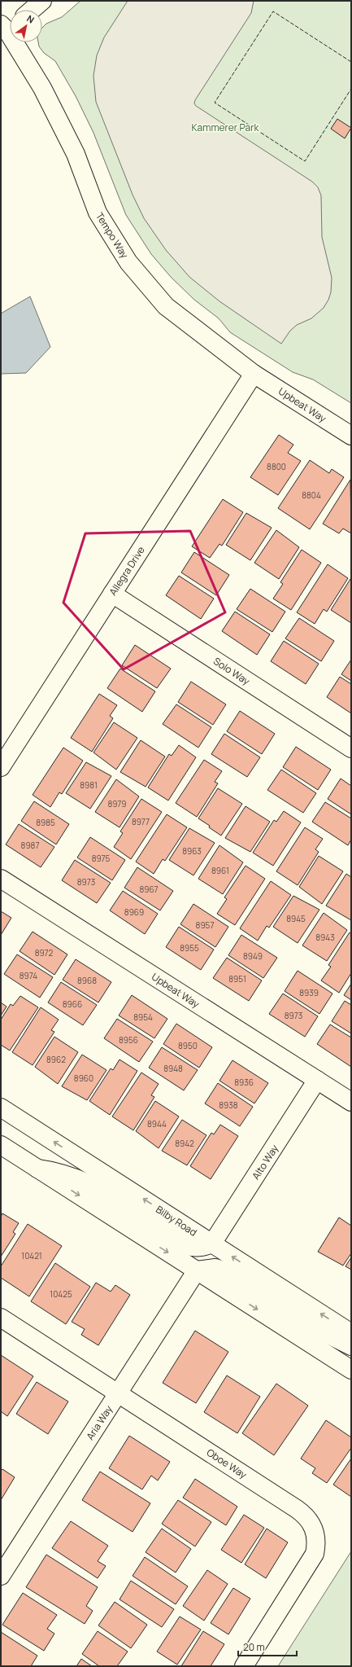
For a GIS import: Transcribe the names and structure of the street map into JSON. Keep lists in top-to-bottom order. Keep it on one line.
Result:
{"streets":{"street":["Tempo Way","Upbeat Way","Allegra Drive","Solo Way","Alto Way","Bilby Road","Aria Way","Oboe Way"]},"crossings":[["Tempo Way","Upbeat Way"],["Tempo Way","Allegra Drive"],["Upbeat Way","Allegra Drive"],["Upbeat Way","Alto Way"],["Allegra Drive","Solo Way"],["Alto Way","Bilby Road"],["Aria Way","Oboe Way"]],"parks":["Kammerer Park"],"house_numbers":["8800","8804","8981","8979","8977","8985","8987","8963","8975","8961","8973","8967","8969","8945","8957","8943","8955","8972","8949","8974","8951","8968","8939","8966","8973","8954","8956","8950","8962","8948","8960","8936","8938","8944","8942","10421","10425"],"scale_bar":"20 m","north":"top right"}
